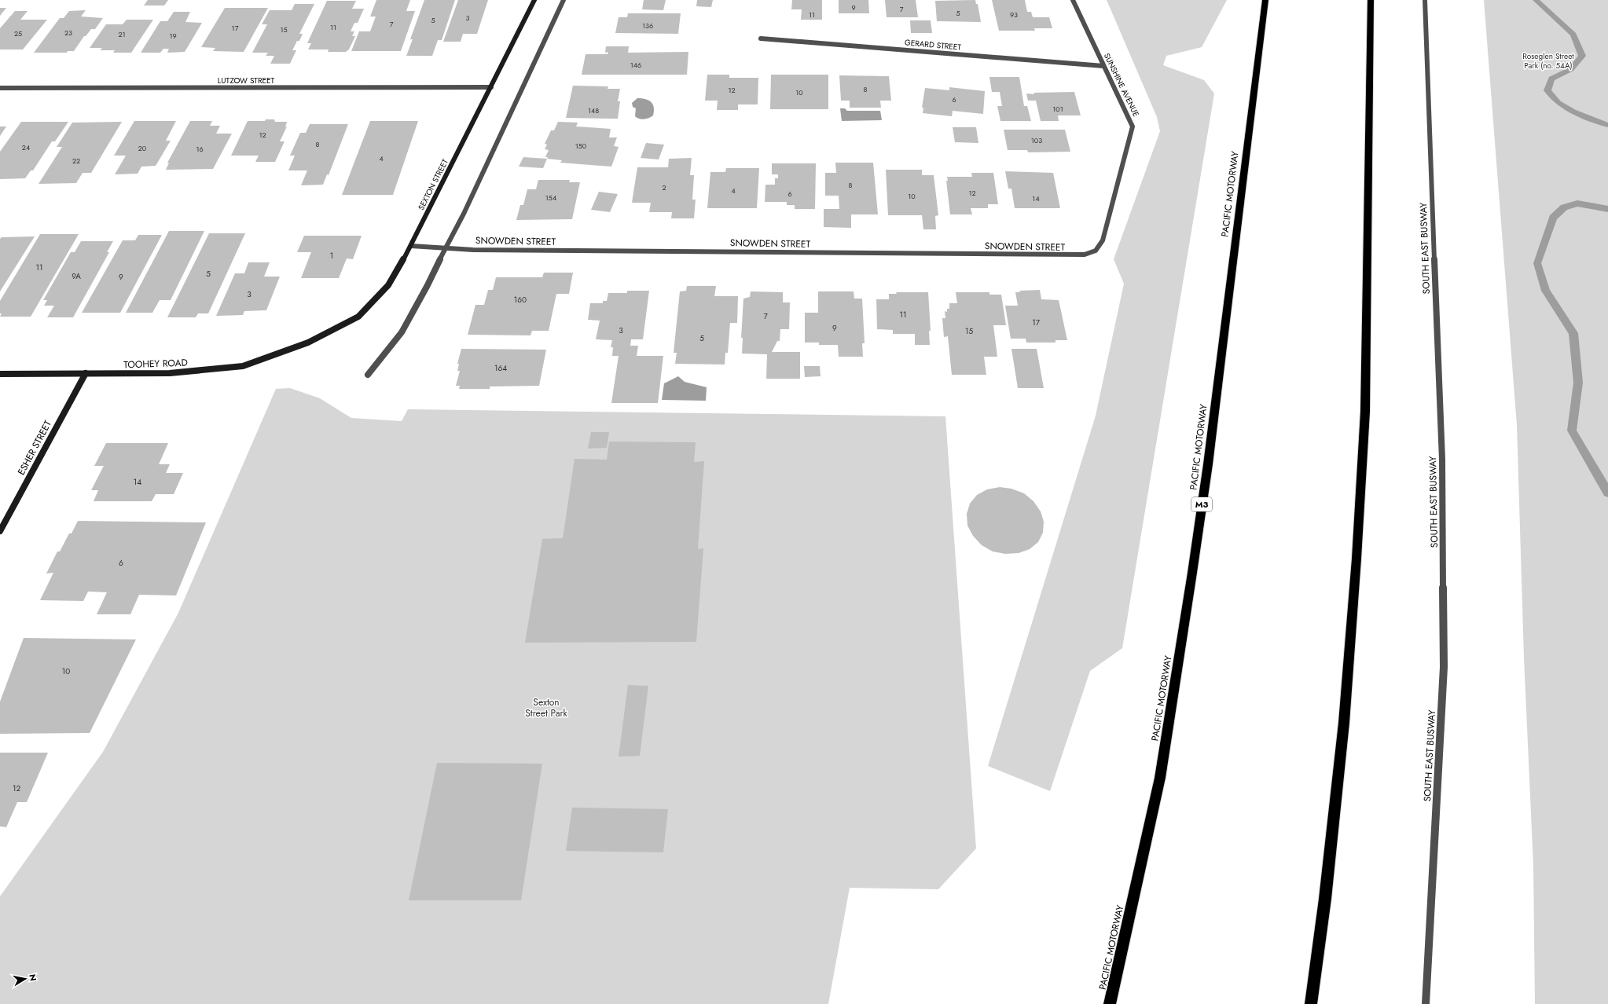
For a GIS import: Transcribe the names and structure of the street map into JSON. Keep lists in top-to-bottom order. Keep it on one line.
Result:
{"streets":{"highway":["PACIFIC MOTORWAY","M3"],"main road":["SEXTON STREET","TOOHEY ROAD","ESHER STREET"],"street":["GERARD STREET","LUTZOW STREET","SUNSHINE AVENUE","SNOWDEN STREET","SOUTH EAST BUSWAY"]},"crossings":[["GERARD STREET","SUNSHINE AVENUE"],["LUTZOW STREET","SEXTON STREET"],["SUNSHINE AVENUE","SNOWDEN STREET"],["SEXTON STREET","SNOWDEN STREET"],["SEXTON STREET","TOOHEY ROAD"],["TOOHEY ROAD","ESHER STREET"]],"parks":["Roseglen Street Park (no. 54A)","Sexton Street Park"],"house_numbers":["9","7","5","11","93","3","5","7","136","11","17","15","23","25","21","19","146","8","12","10","6","101","148","12","103","8","150","24","20","16","4","22","8","2","4","12","6","10","154","14","1","11","5","9A","9","3","160","11","7","17","9","3","15","5","164","14","6","10","12"],"north":"right"}
